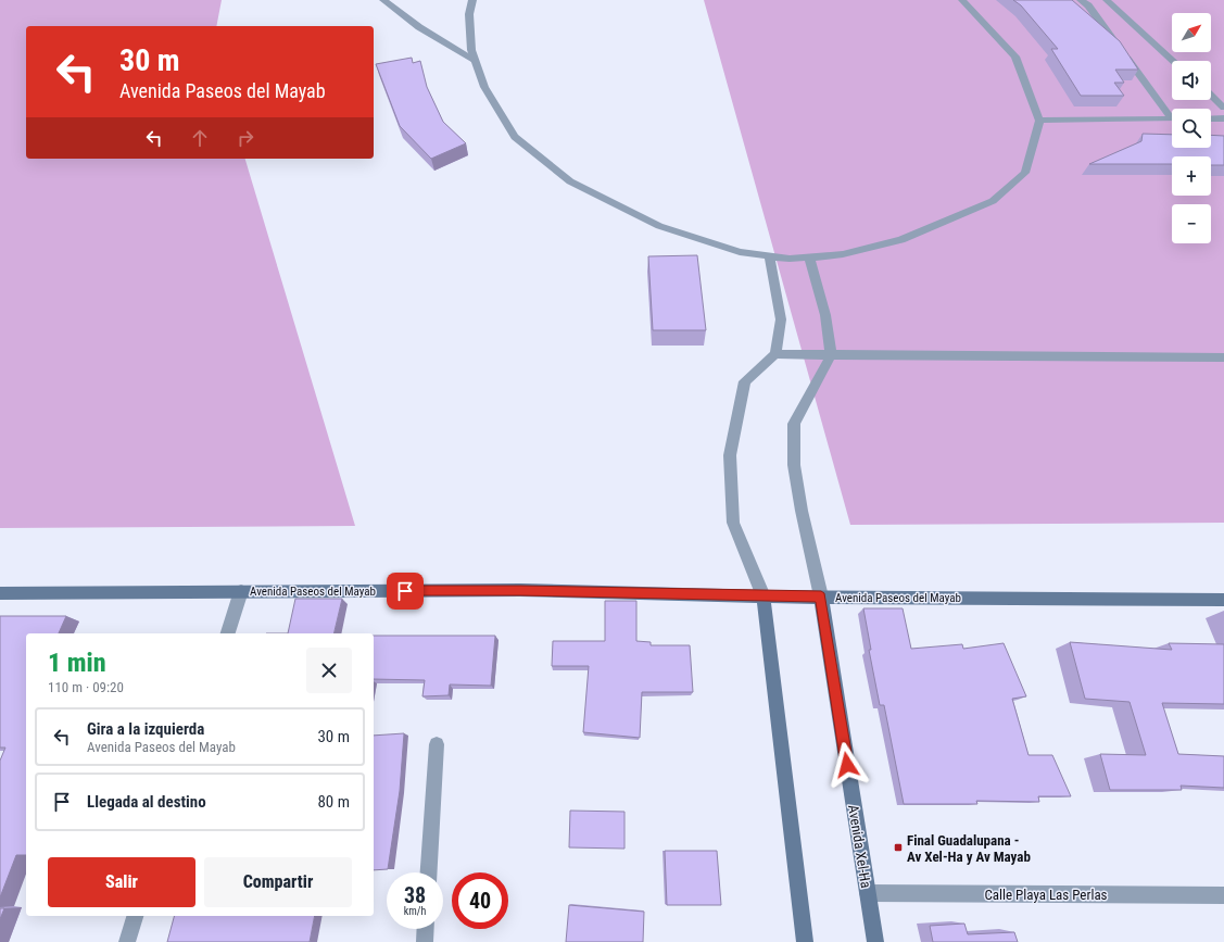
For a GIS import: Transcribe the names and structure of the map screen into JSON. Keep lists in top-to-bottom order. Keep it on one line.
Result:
{"streets":{"main road":["Avenida Paseos del Mayab","Avenida Xel-Ha"],"street":["Calle Playa Las Perlas"]},"crossings":[["Avenida Paseos del Mayab","Avenida Xel-Ha"],["Avenida Xel-Ha","Calle Playa Las Perlas"]],"places":{"transit":["Final Guadalupana - Av Xel-Ha y Av Mayab"]},"north":"top right","page":{"map_buttons":["+","−"],"turn":["30 m","Avenida Paseos del Mayab"],"heading":["1 min","110 m · 09:20"],"list":[{"name":"Gira a la izquierda","note":"Avenida Paseos del Mayab","value":"30 m"},{"name":"Llegada al destino","value":"80 m"}],"buttons":["Salir","Compartir"],"speed":"38 km/h","limit":"40"}}
